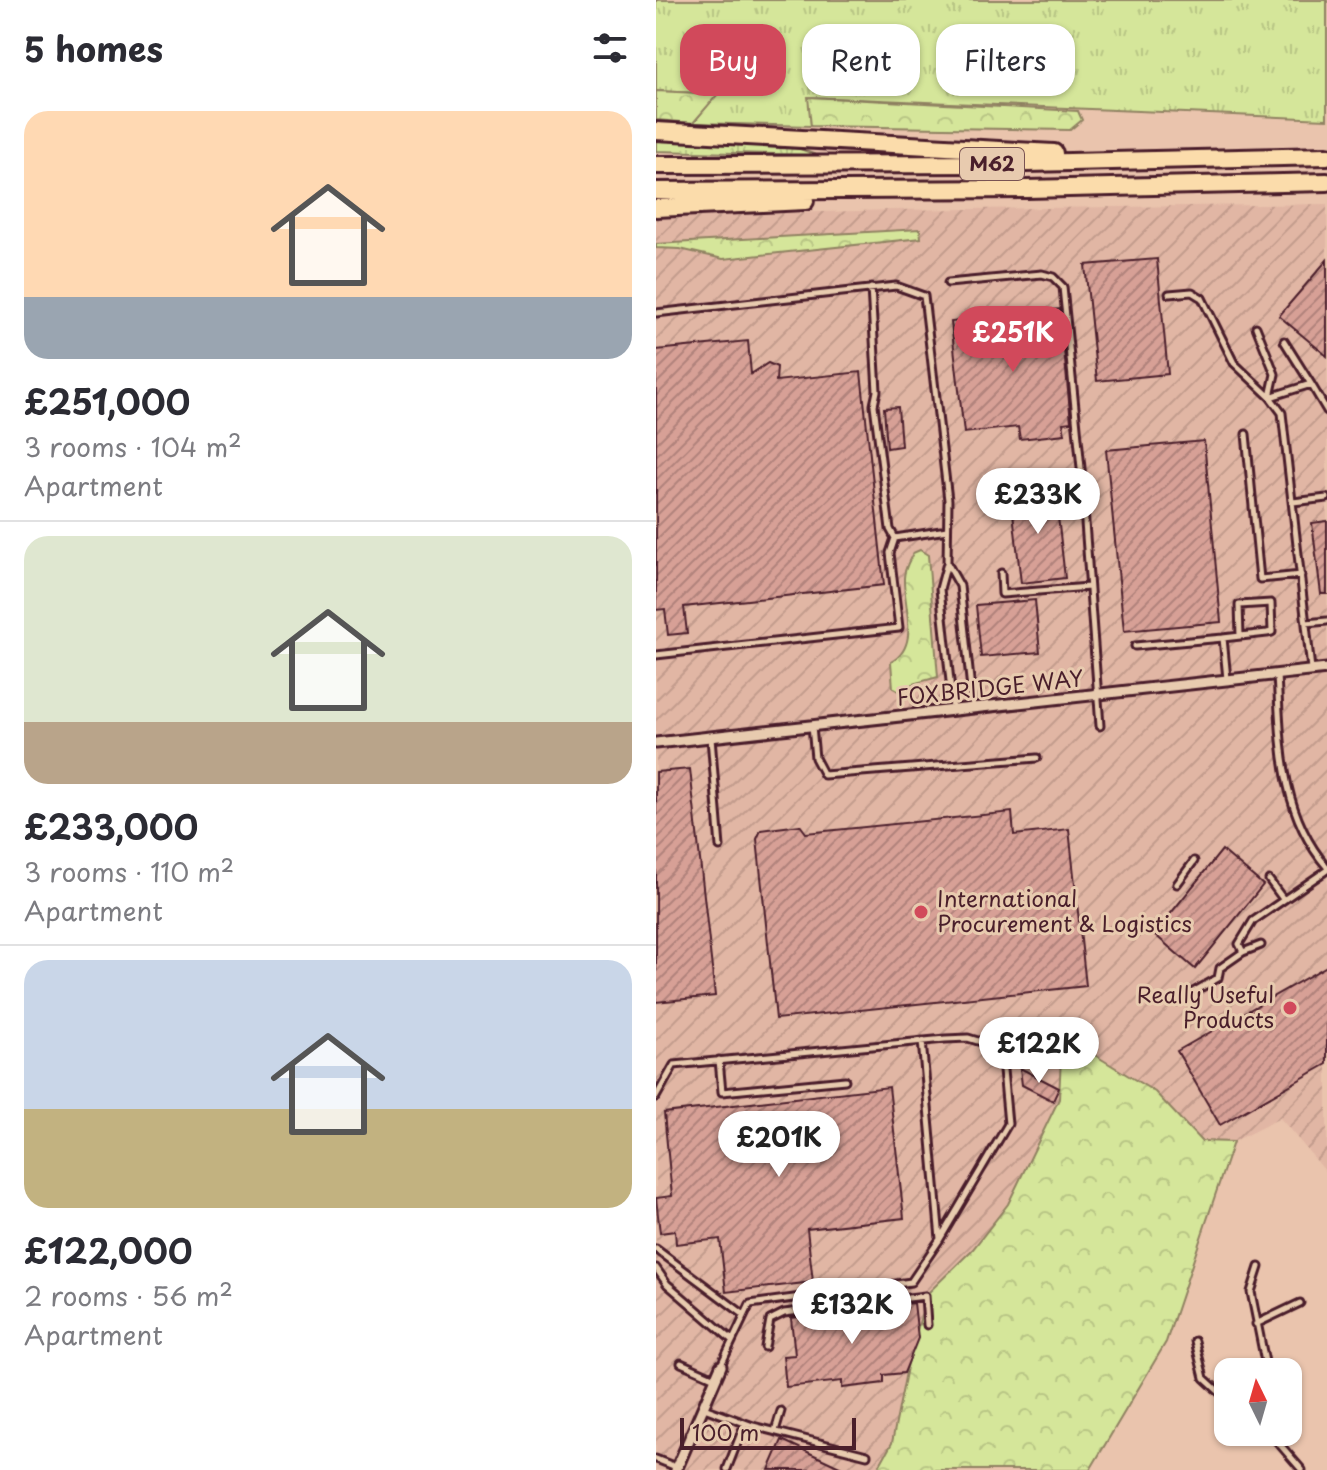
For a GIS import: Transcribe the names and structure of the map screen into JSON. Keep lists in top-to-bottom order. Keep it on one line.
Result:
{"streets":{"highway":["M62"],"street":["FOXBRIDGE WAY"]},"places":["International Procurement & Logistics","Really Useful Products"],"scale_bar":"100 m","north":"top","page":{"heading":"5 homes","chip":["Buy","Rent","Filters"],"list":[{"name":"£251,000","note":"3 rooms · 104 m² · Apartment"},{"name":"£233,000","note":"3 rooms · 110 m² · Apartment"},{"name":"£122,000","note":"2 rooms · 56 m² · Apartment"}],"price":["£251K","£233K","£122K","£201K","£132K"],"scale":"100 m"}}
